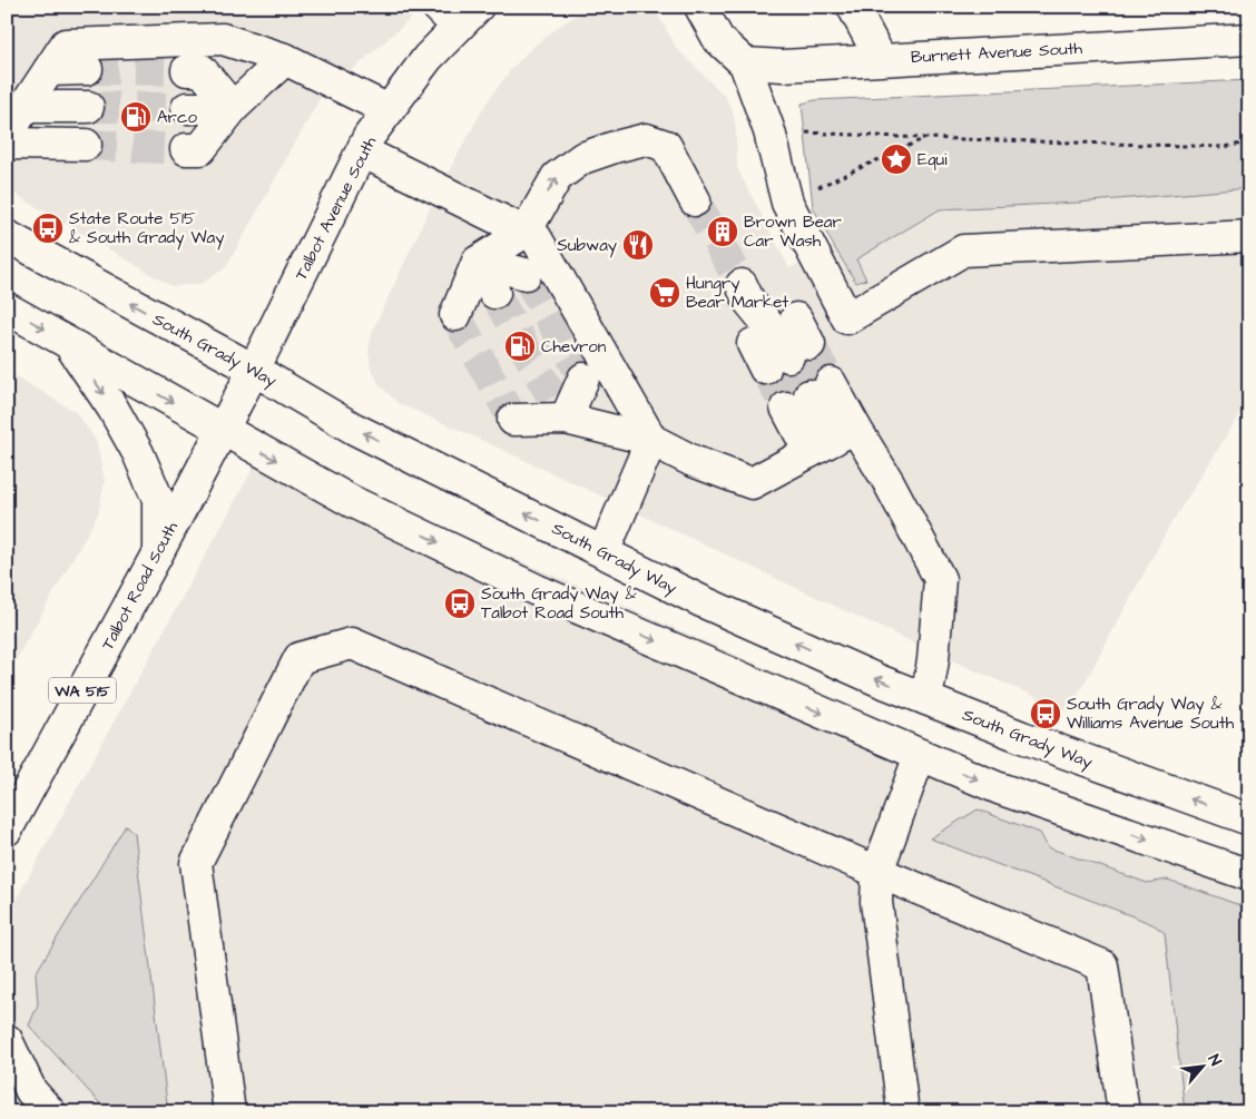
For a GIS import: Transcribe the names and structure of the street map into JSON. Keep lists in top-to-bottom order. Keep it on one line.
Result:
{"streets":{"main road":["Burnett Avenue South","Talbot Avenue South","South Grady Way","Talbot Road South","WA 515"]},"crossings":[["Talbot Avenue South","South Grady Way"],["Talbot Avenue South","Talbot Road South"],["South Grady Way","Talbot Road South"]],"places":{"fuel station":["Arco","Chevron"],"place":["Equi"],"bus stop":["State Route 515 & South Grady Way","South Grady Way & Talbot Road South","South Grady Way & Williams Avenue South"],"building":["Brown Bear Car Wash"],"restaurant":["Subway"],"supermarket":["Hungry Bear Market"]},"north":"top right"}
